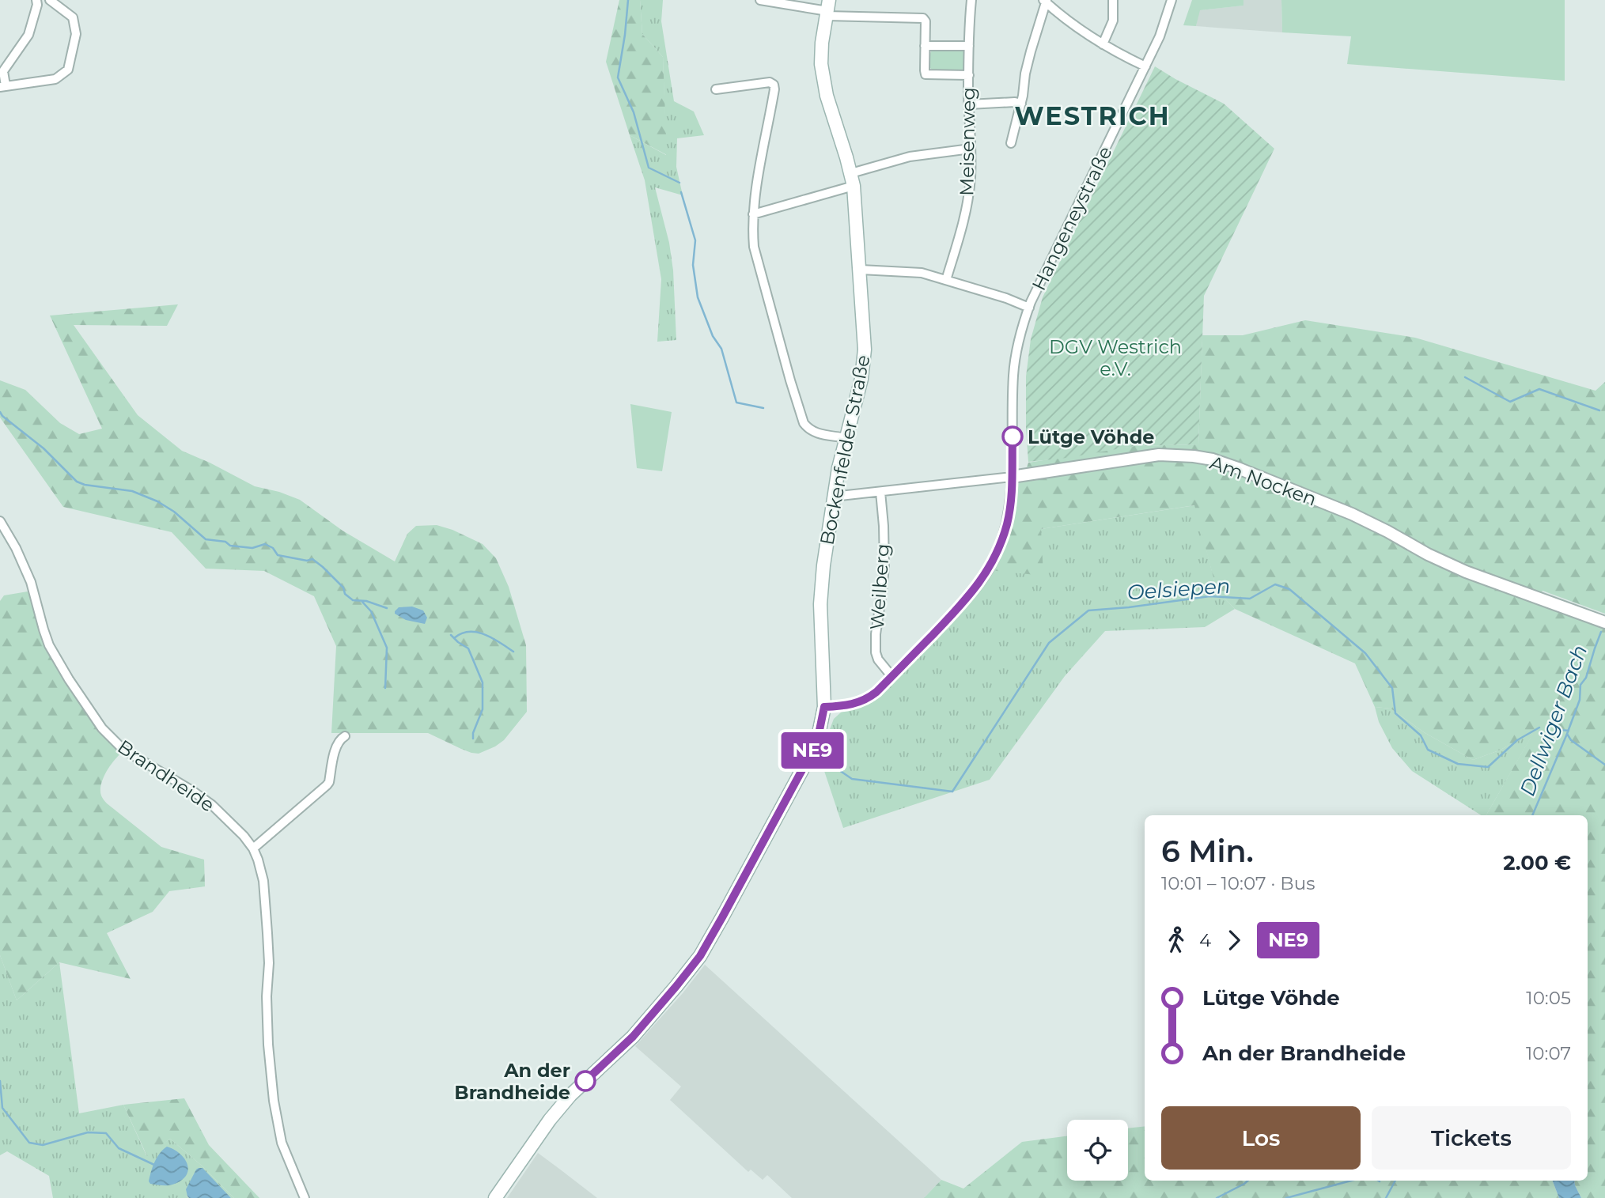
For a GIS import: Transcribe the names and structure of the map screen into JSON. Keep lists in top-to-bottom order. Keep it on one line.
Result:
{"streets":{"main road":["Bockenfelder Straße"],"street":["Meisenweg","Hangeneystraße","Am Nocken","Weilberg","Brandheide"]},"crossings":[["Meisenweg","Hangeneystraße"],["Hangeneystraße","Bockenfelder Straße"],["Bockenfelder Straße","Am Nocken"],["Am Nocken","Weilberg"]],"districts":["WESTRICH"],"water":["Oelsiepen","Dellwiger Bach"],"parks":["DGV Westrich e.V."],"places":["Lütge Vöhde","An der Brandheide"],"lines":["bus line NE9"],"page":{"on_map":"NE9","heading":["6 Min.","10:01 – 10:07 · Bus","2.00 €"],"legs":["4","NE9"],"list":[{"name":"Lütge Vöhde","value":"10:05"},{"name":"An der Brandheide","value":"10:07"}],"buttons":["Los","Tickets"]}}
